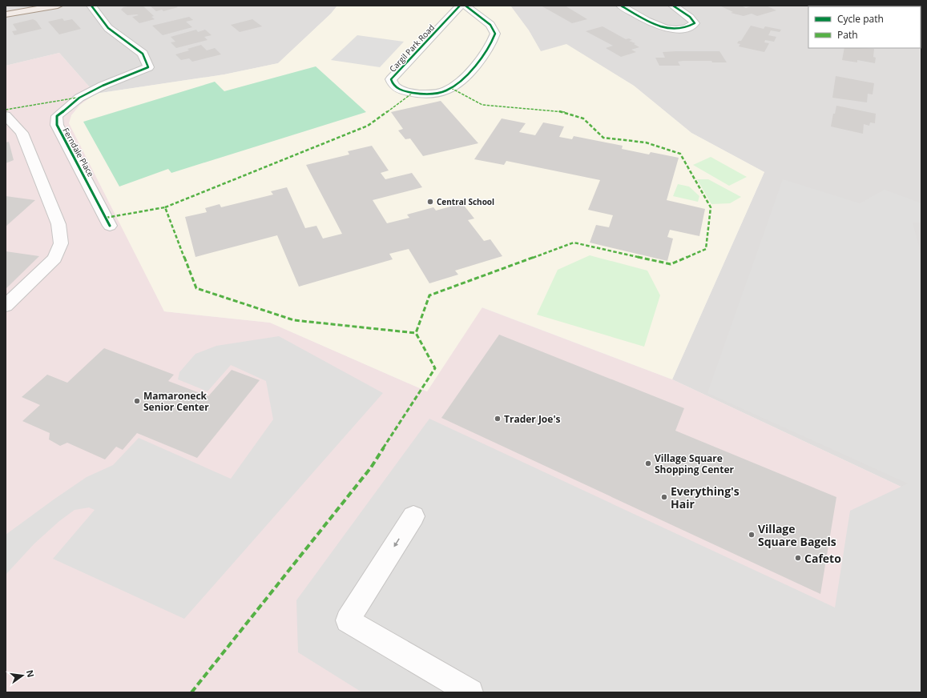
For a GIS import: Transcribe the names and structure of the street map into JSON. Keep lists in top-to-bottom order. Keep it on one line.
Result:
{"streets":{"street":["Cargil Park Road","Ferndale Place"]},"places":["Central School","Mamaroneck Senior Center","Trader Joe's","Village Square Shopping Center","Everything's Hair","Village Square Bagels","Cafeto"],"legend":["Cycle path","Path"],"north":"right"}
